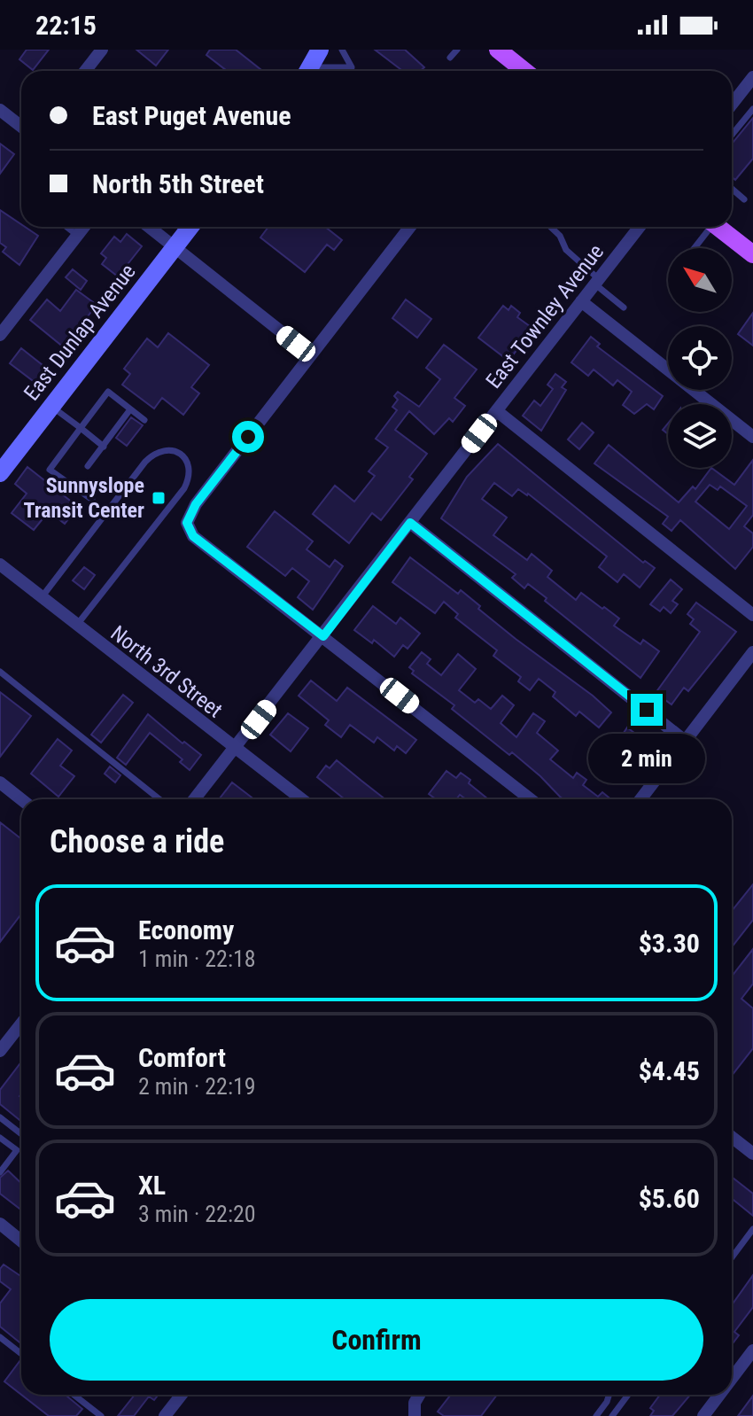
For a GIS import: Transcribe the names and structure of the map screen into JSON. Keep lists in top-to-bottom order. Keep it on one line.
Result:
{"streets":{"main road":["East Dunlap Avenue"],"street":["East Townley Avenue","North 3rd Street"]},"crossings":[["East Townley Avenue","North 3rd Street"]],"places":{"transit":["Sunnyslope Transit Center"]},"north":"top left","page":{"status":"22:15","banner":["East Puget Avenue","North 5th Street"],"bubble":"2 min","heading":"Choose a ride","list":[{"name":"Economy","note":"1 min · 22:18","value":"$3.30"},{"name":"Comfort","note":"2 min · 22:19","value":"$4.45"},{"name":"XL","note":"3 min · 22:20","value":"$5.60"}],"buttons":"Confirm"}}
